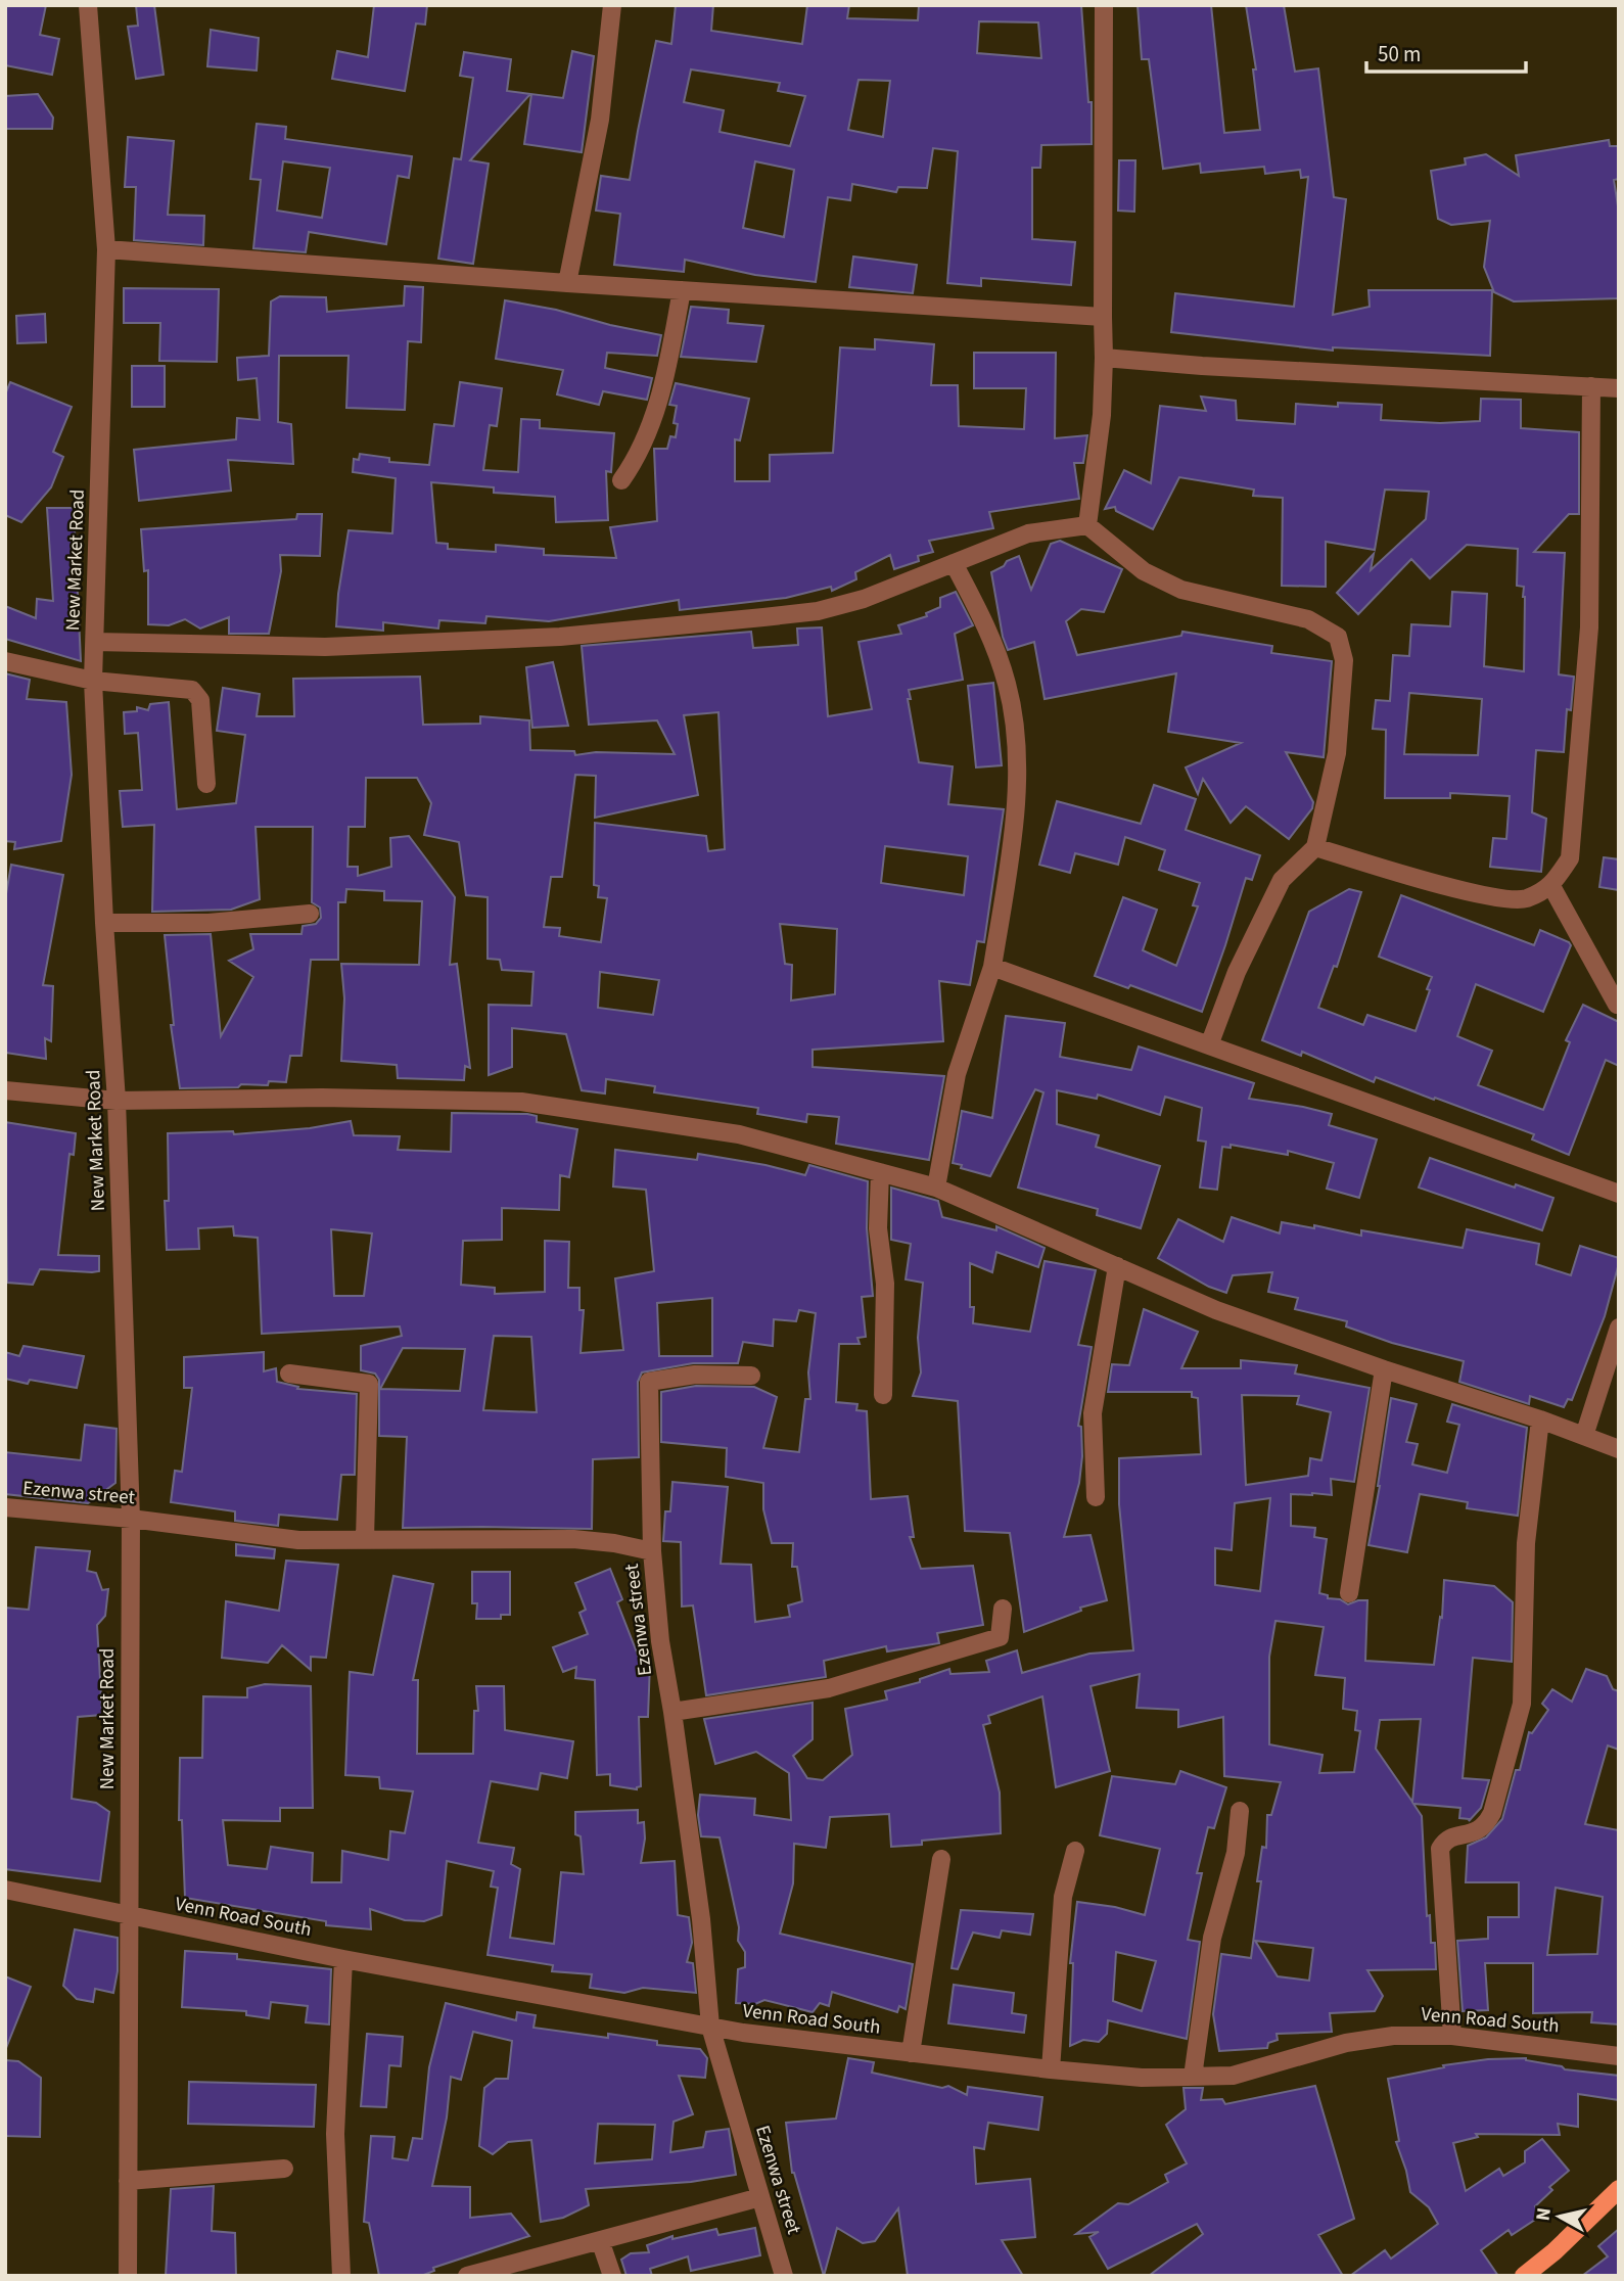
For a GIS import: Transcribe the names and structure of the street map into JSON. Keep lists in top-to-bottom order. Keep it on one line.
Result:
{"streets":{"street":["New Market Road","Ezenwa street","Venn Road South"]},"crossings":[["New Market Road","Ezenwa street"],["New Market Road","Venn Road South"],["Ezenwa street","Venn Road South"]],"scale_bar":"50 m","north":"left"}
